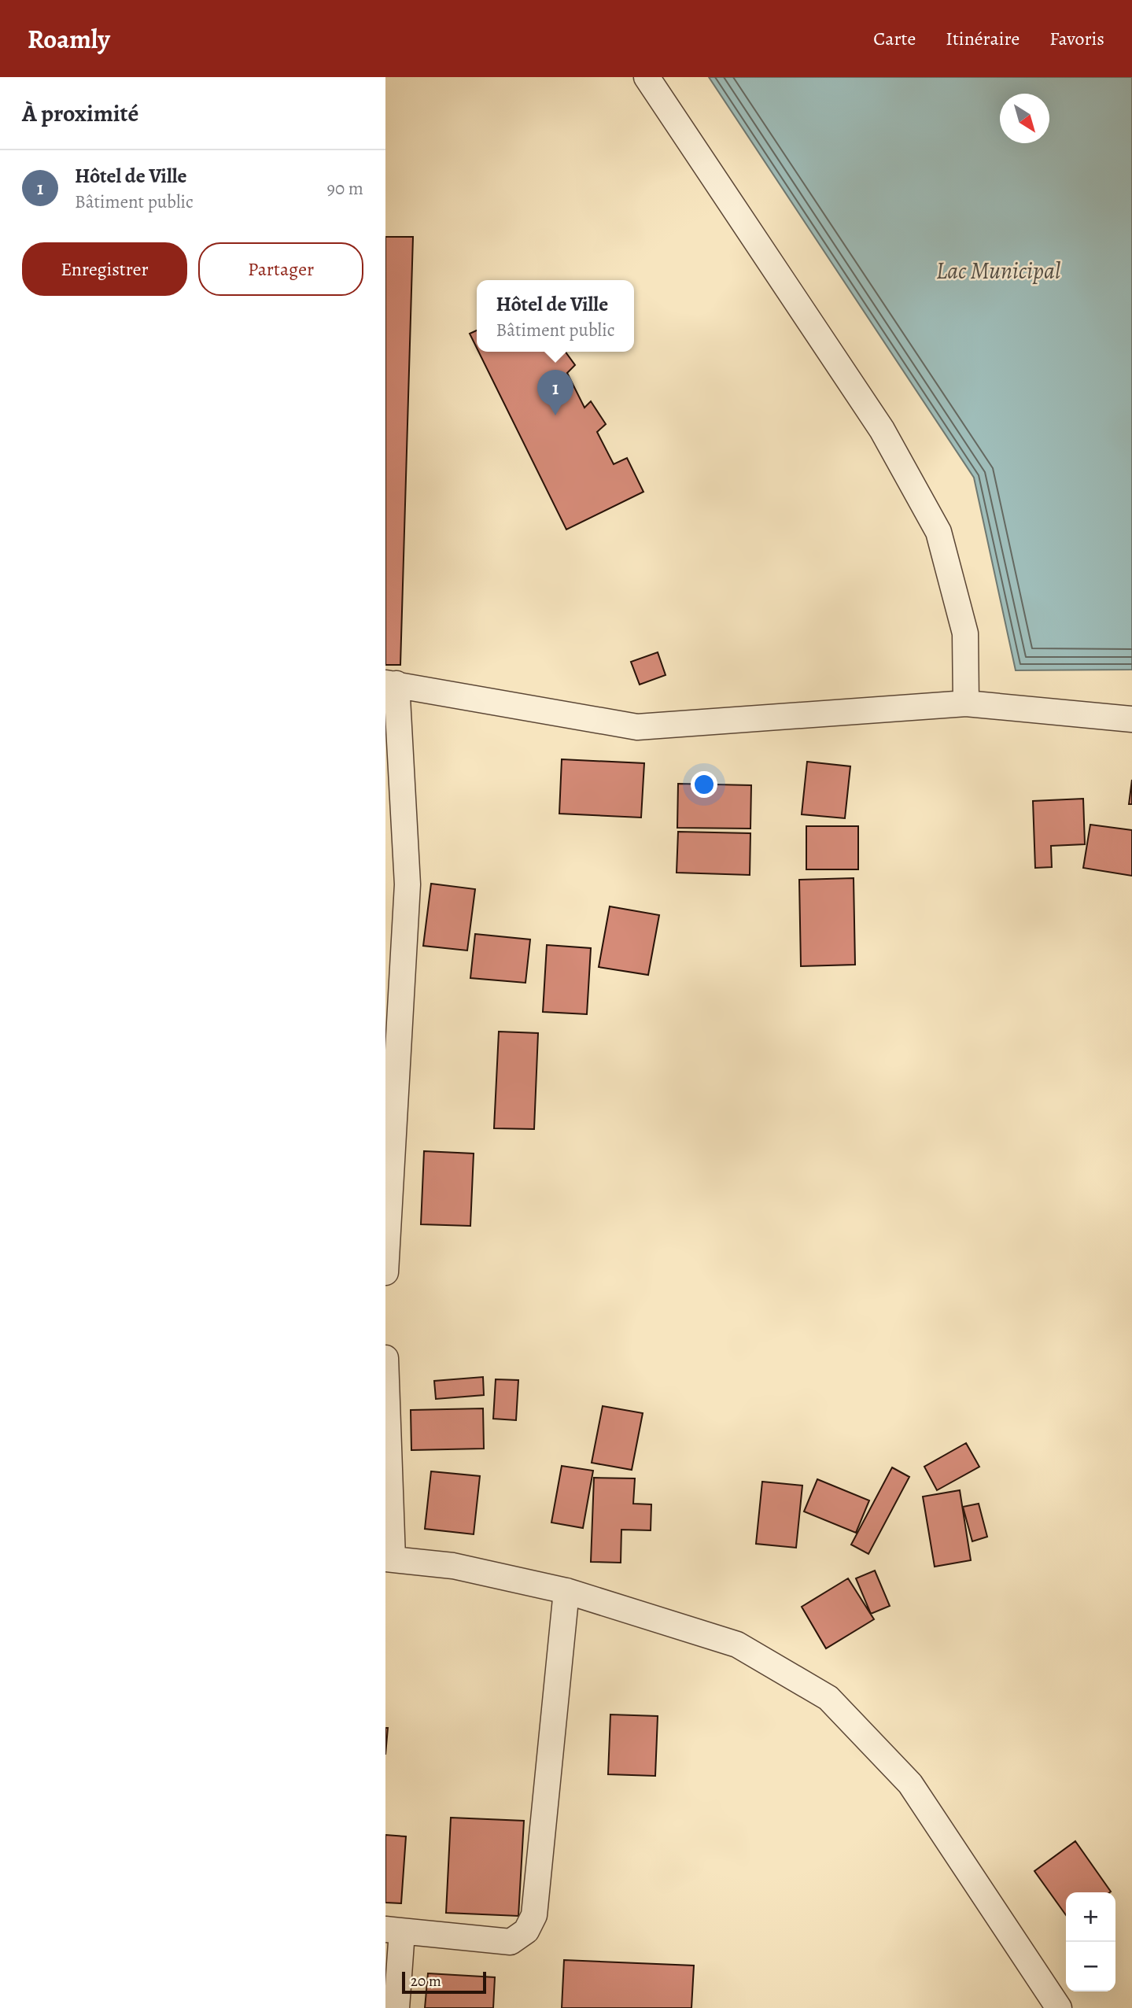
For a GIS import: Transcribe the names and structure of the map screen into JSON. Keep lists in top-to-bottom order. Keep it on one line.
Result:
{"water":["Lac Municipal"],"scale_bar":"20 m","north":"bottom right","page":{"header":"Roamly","nav":["Carte","Itinéraire","Favoris"],"heading":"À proximité","list":[{"mark":"1","name":"Hôtel de Ville","note":"Bâtiment public","value":"90 m"}],"buttons":["Enregistrer","Partager"],"popup":["Hôtel de Ville","Bâtiment public"],"pins":"1","map_buttons":["+","−"],"scale":"20 m"}}
